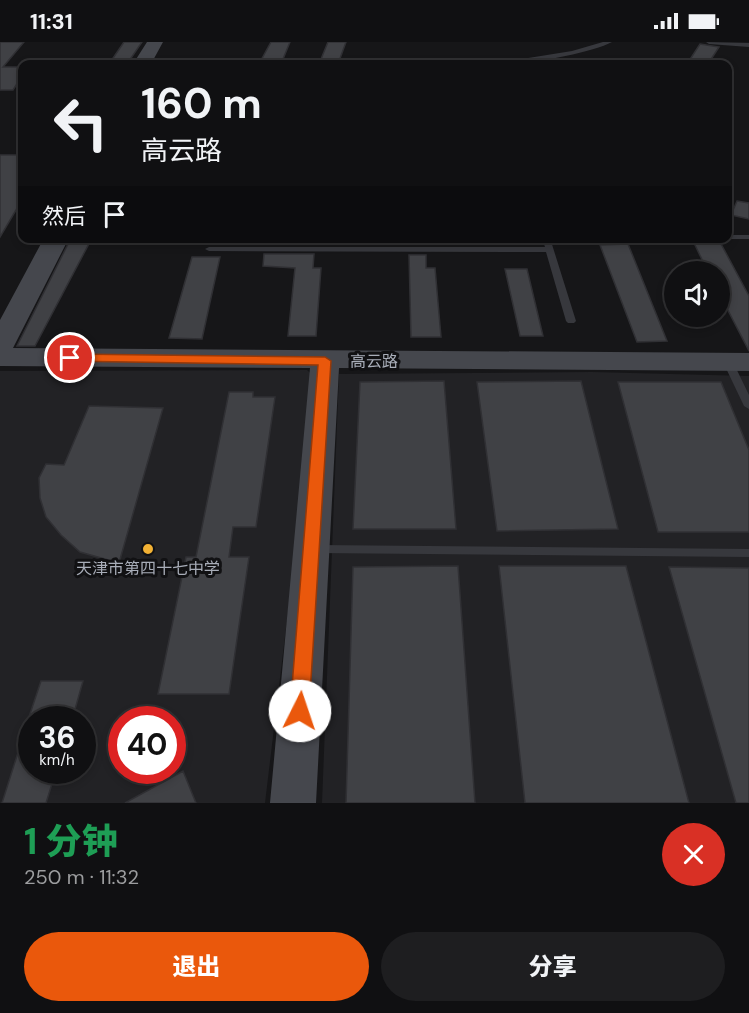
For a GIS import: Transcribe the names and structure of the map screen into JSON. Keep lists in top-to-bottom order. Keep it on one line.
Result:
{"streets":{"street":["高云路"]},"places":["天津市第四十七中学"],"page":{"status":"11:31","turn":["160 m","高云路"],"then":"然后","speed":"36 km/h","limit":"40","heading":["1 分钟","250 m · 11:32"],"buttons":["退出","分享"]}}
